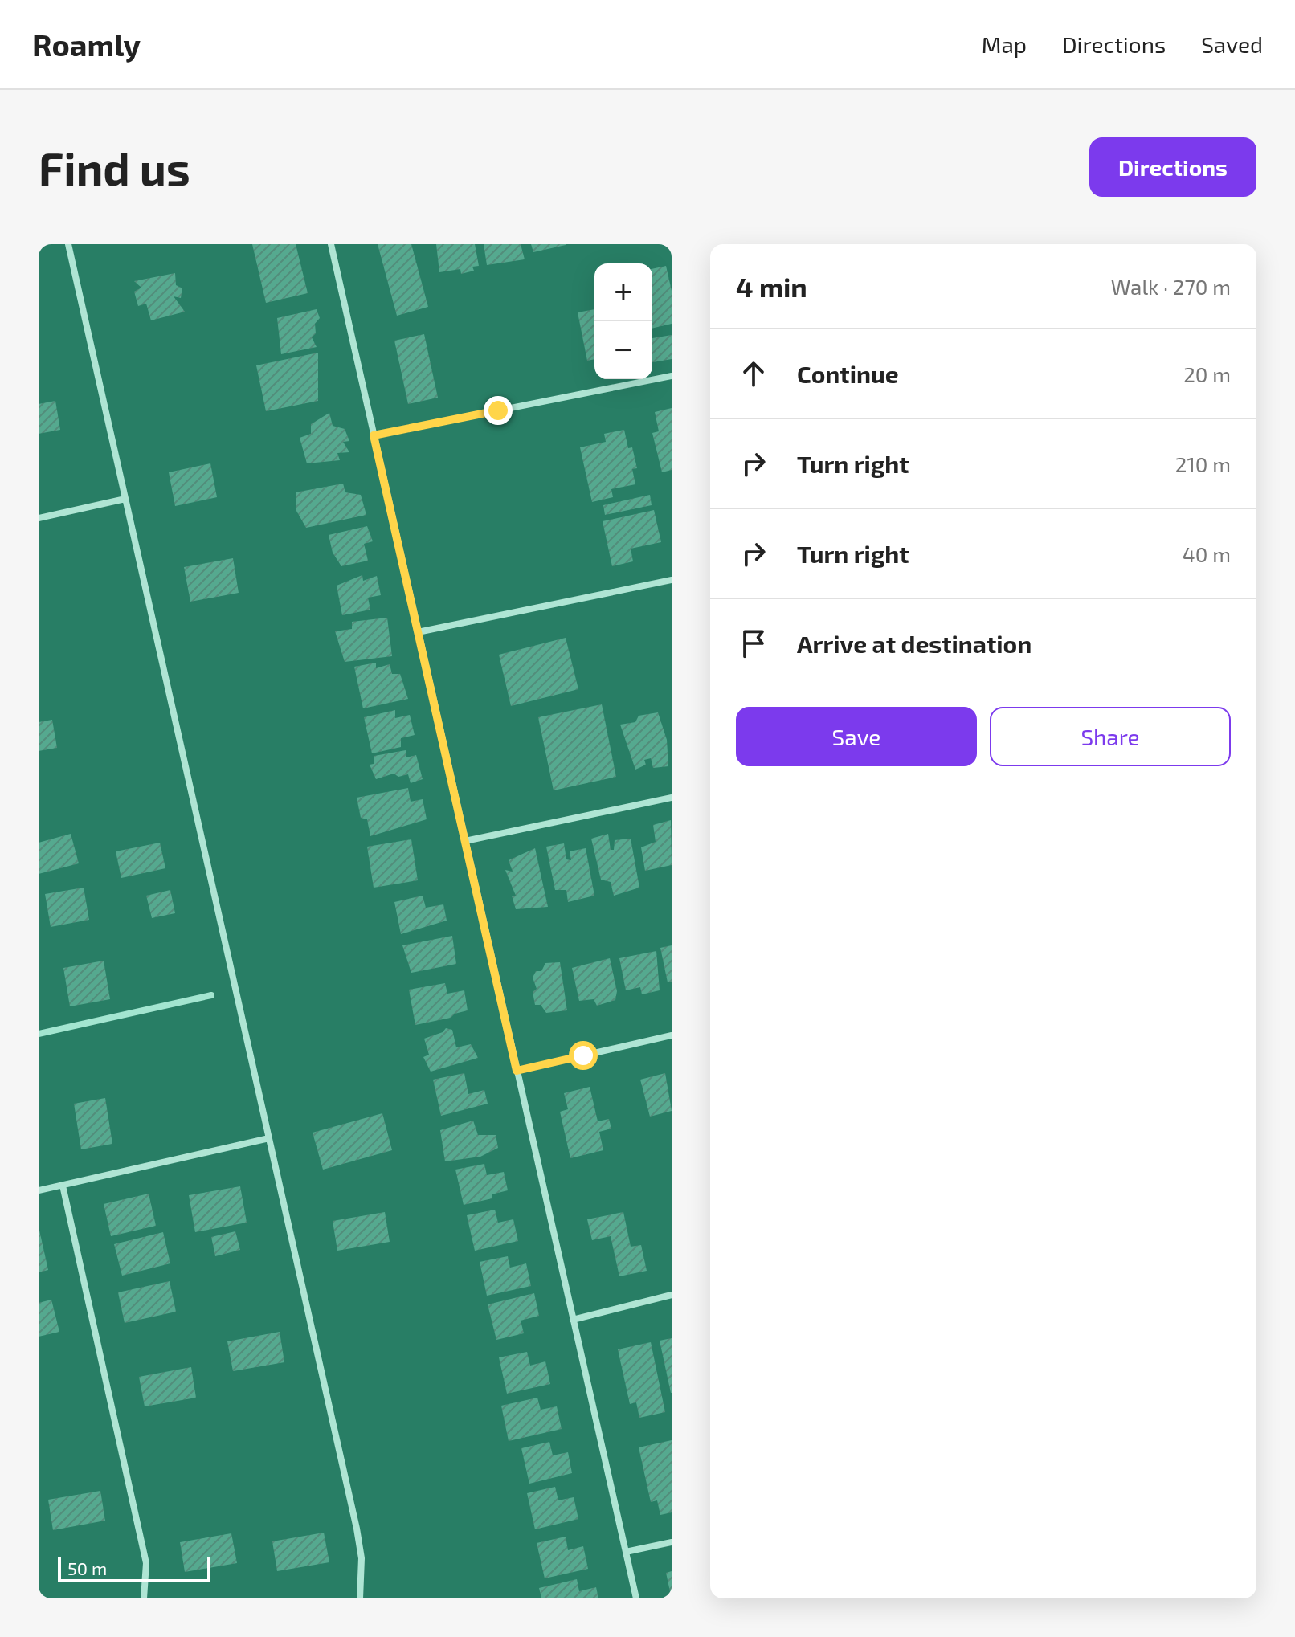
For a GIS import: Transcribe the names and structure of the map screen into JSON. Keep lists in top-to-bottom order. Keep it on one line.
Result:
{"scale_bar":"50 m","page":{"header":"Roamly","nav":["Map","Directions","Saved"],"buttons":["Directions",["Save","Share"]],"title":"Find us","heading":["4 min","Walk · 270 m"],"map_buttons":["+","−"],"list":[["Continue","20 m"],["Turn right","210 m"],["Turn right","40 m"],"Arrive at destination"],"scale":"50 m"}}
